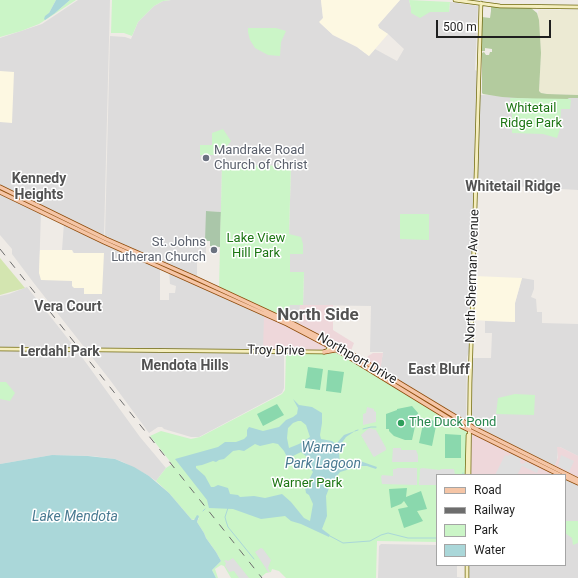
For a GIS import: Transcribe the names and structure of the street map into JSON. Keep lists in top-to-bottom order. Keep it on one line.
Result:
{"streets":{"main road":["Northport Drive"],"street":["North Sherman Avenue","Troy Drive"]},"crossings":[["North Sherman Avenue","Northport Drive"]],"districts":["Kennedy Heights","Whitetail Ridge","Vera Court","North Side","Lerdahl Park","Mendota Hills","East Bluff"],"water":["Warner Park Lagoon","Lake Mendota"],"parks":["Whitetail Ridge Park","Lake View Hill Park","Warner Park"],"places":["Mandrake Road Church of Christ","St. Johns Lutheran Church","The Duck Pond"],"legend":["Road","Railway","Park","Water"],"scale_bar":"500 m"}
